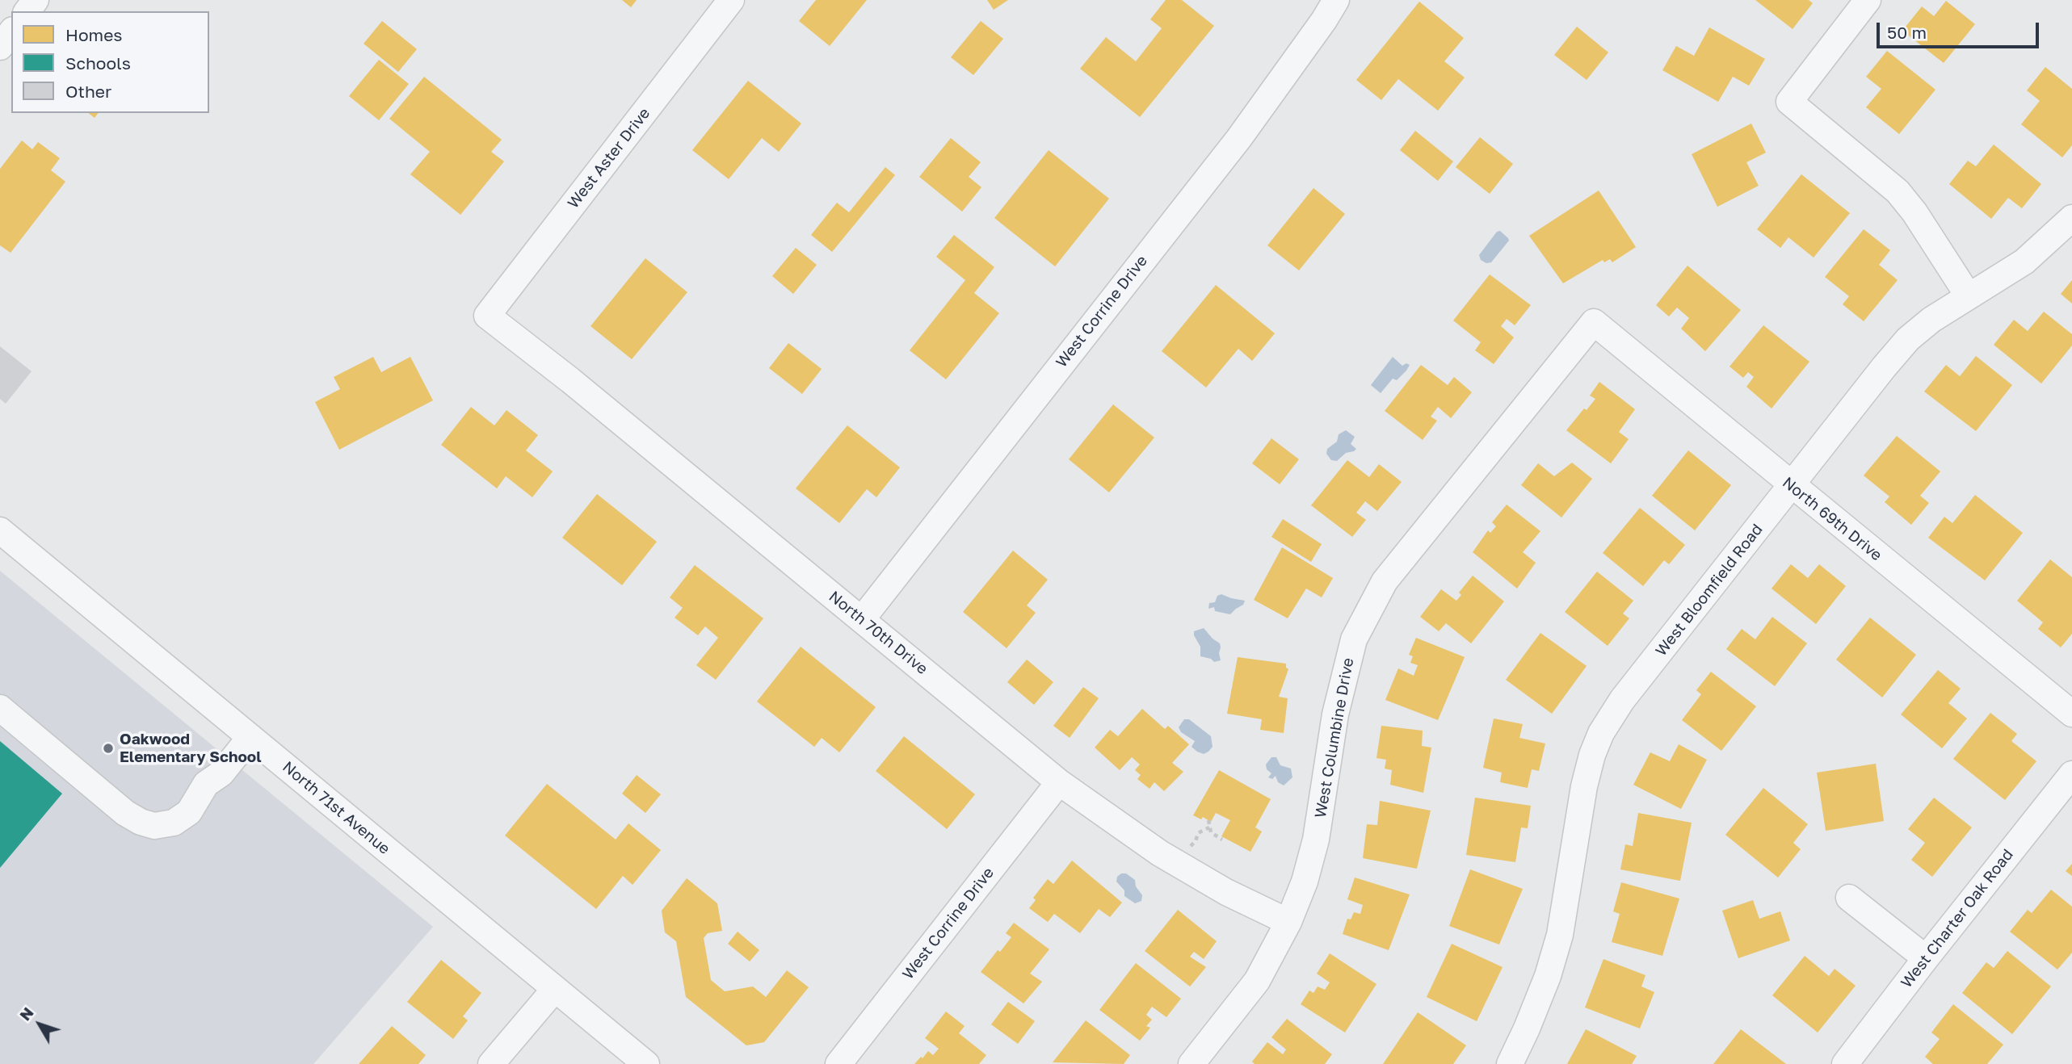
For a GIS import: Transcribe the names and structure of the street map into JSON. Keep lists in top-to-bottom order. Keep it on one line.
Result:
{"streets":{"street":["West Aster Drive","West Corrine Drive","North 69th Drive","West Bloomfield Road","North 70th Drive","West Columbine Drive","North 71st Avenue","West Charter Oak Road"]},"crossings":[["West Aster Drive","North 70th Drive"],["West Corrine Drive","North 70th Drive"],["North 69th Drive","West Bloomfield Road"],["North 69th Drive","West Columbine Drive"],["North 70th Drive","West Columbine Drive"]],"places":["Oakwood Elementary School"],"legend":["Homes","Schools","Other"],"scale_bar":"50 m","north":"top left"}
